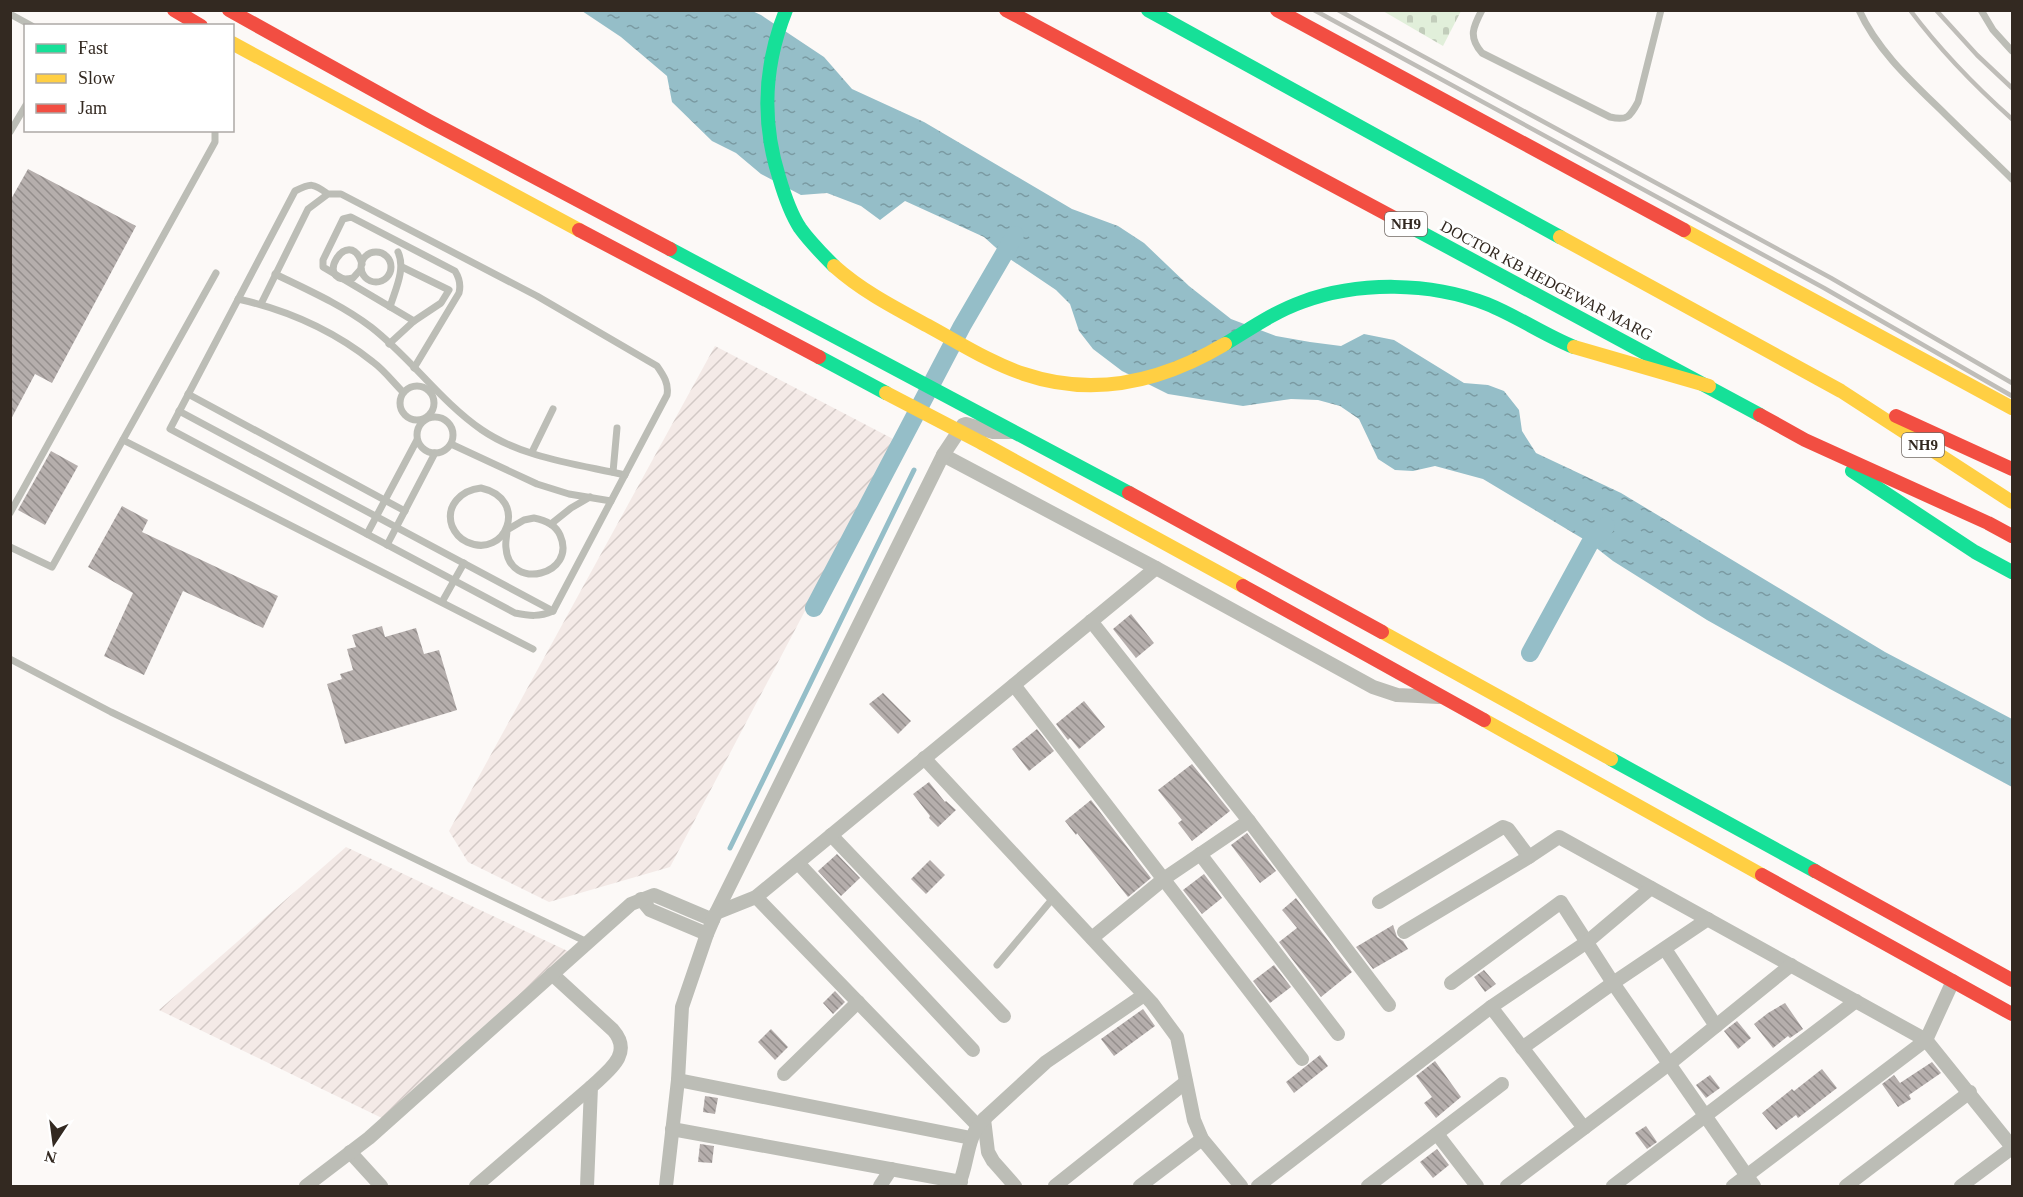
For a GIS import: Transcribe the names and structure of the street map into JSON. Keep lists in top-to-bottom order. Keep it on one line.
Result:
{"streets":{"main road":["NH9","DOCTOR KB HEDGEWAR MARG"]},"legend":["Fast","Slow","Jam"],"north":"bottom"}
